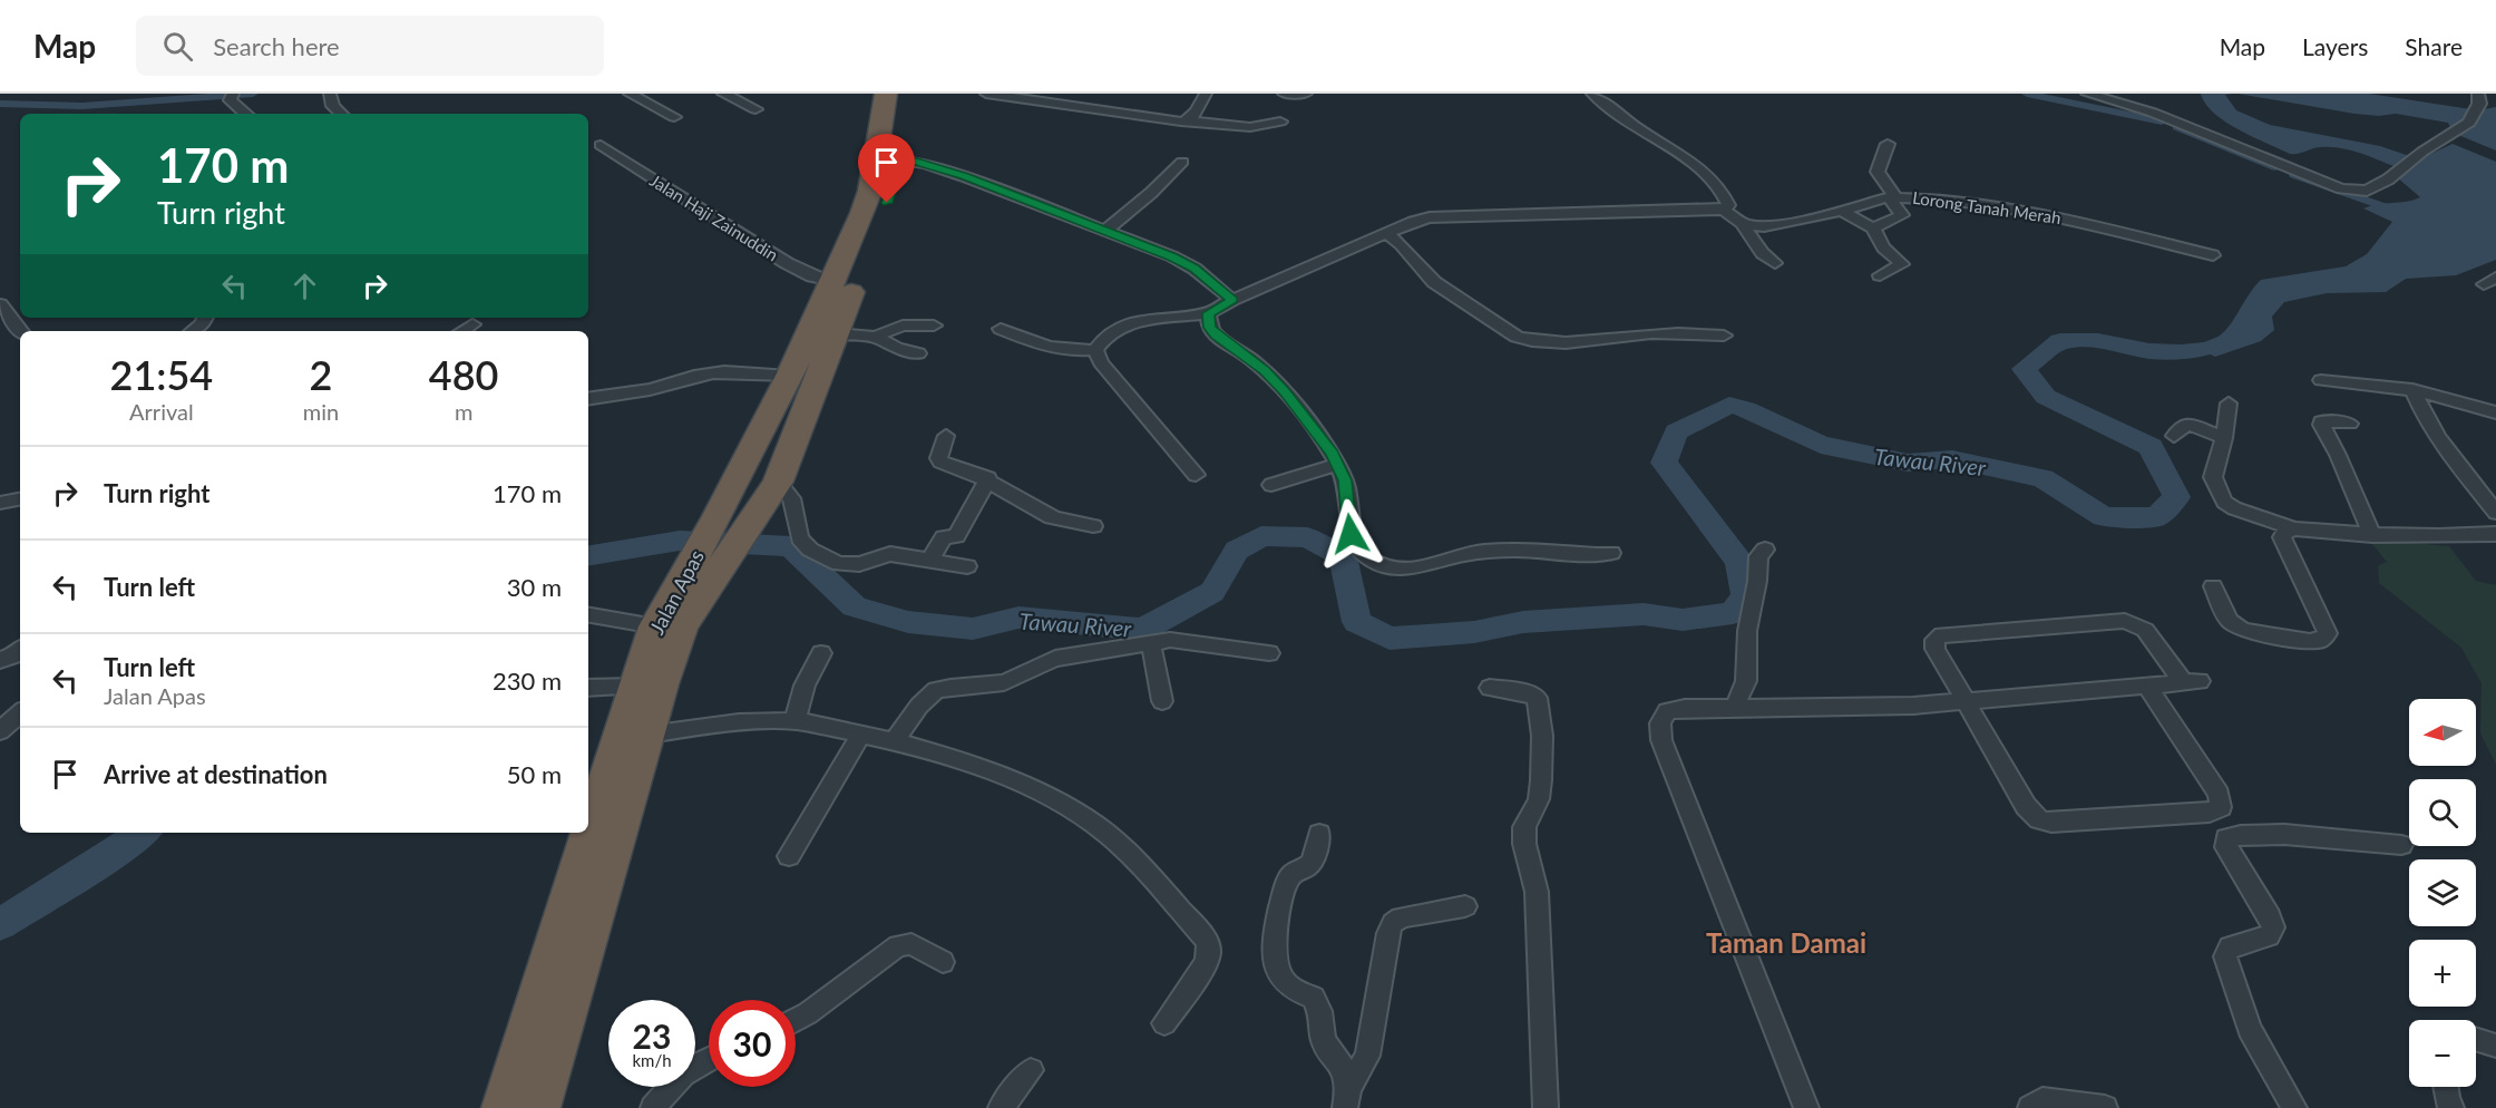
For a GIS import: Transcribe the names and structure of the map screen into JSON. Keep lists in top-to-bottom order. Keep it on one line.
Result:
{"streets":{"highway":["Jalan Apas"],"street":["Lorong Tanah Merah","Jalan Haji Zainuddin"]},"crossings":[["Jalan Haji Zainuddin","Jalan Apas"]],"districts":["Taman Damai"],"water":["Tawau River"],"north":"left","page":{"header":"Map","search":"Search here","nav":["Map","Layers","Share"],"turn":["170 m","Turn right"],"eta":["21:54","Arrival","2","min","480","m"],"list":[{"name":"Turn right","value":"170 m"},{"name":"Turn left","value":"30 m"},{"name":"Turn left","note":"Jalan Apas","value":"230 m"},{"name":"Arrive at destination","value":"50 m"}],"map_buttons":["+","−"],"speed":"23 km/h","limit":"30"}}
